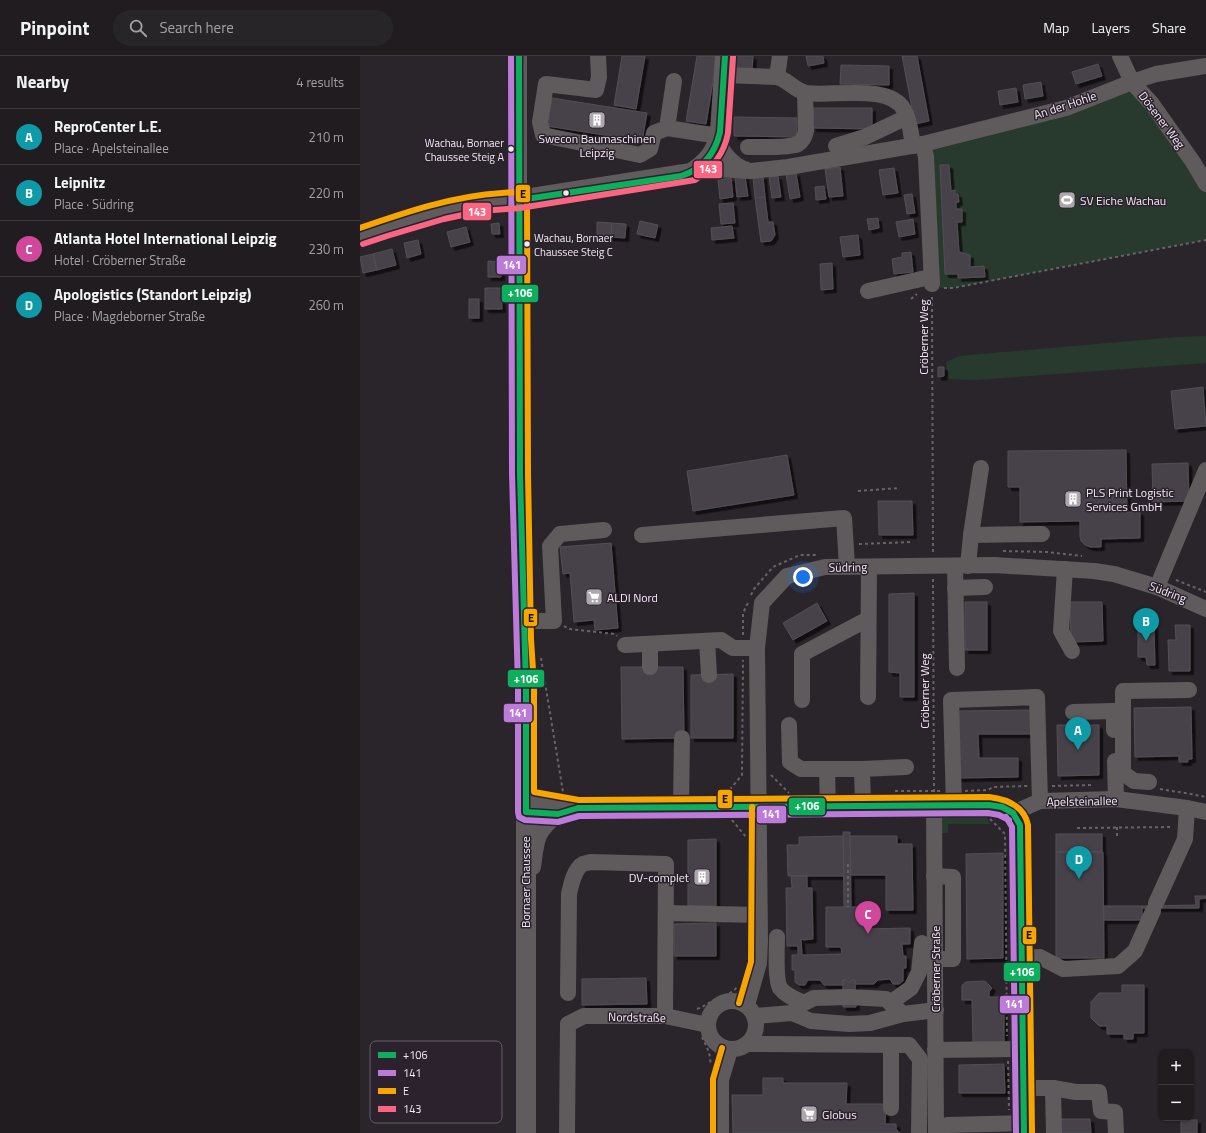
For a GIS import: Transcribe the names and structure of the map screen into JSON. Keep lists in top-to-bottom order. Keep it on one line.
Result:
{"streets":{"main road":["Bornaer Chaussee"],"street":["An der Hohle","Dösener Weg","Südring","Apelsteinallee","Cröberner Straße","Nordstraße"],"path":["Cröberner Weg"]},"crossings":[["An der Hohle","Dösener Weg"],["Cröberner Weg","Cröberner Straße"],["Südring","Nordstraße"]],"places":{"building":["Swecon Baumaschinen Leipzig","PLS Print Logistic Services GmbH","DV-complet"],"other":["Wachau, Bornaer Chaussee Steig A","Wachau, Bornaer Chaussee Steig C"],"sports":["SV Eiche Wachau"],"supermarket":["ALDI Nord","Globus"]},"lines":["transit line +106","transit line 141","transit line 143","transit line E"],"legend":["+106","141","E","143"],"page":{"header":"Pinpoint","search":"Search here","nav":["Map","Layers","Share"],"heading":["Nearby","4 results"],"list":[{"mark":"A","name":"ReproCenter L.E.","note":"Place · Apelsteinallee","value":"210 m"},{"mark":"B","name":"Leipnitz","note":"Place · Südring","value":"220 m"},{"mark":"C","name":"Atlanta Hotel International Leipzig","note":"Hotel · Cröberner Straße","value":"230 m"},{"mark":"D","name":"Apologistics (Standort Leipzig)","note":"Place · Magdeborner Straße","value":"260 m"}],"pins":["B","A","D","C"],"map_buttons":["+","−"]}}
